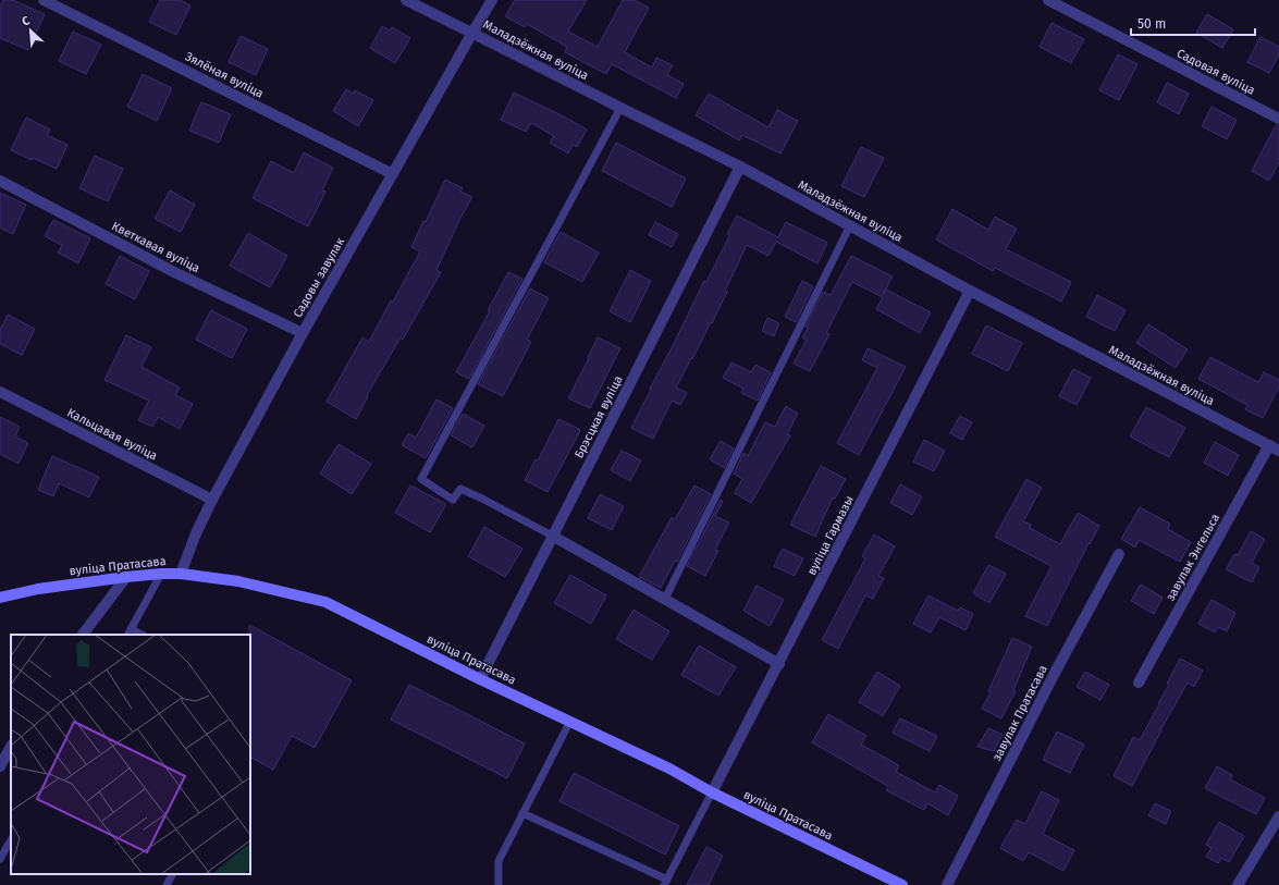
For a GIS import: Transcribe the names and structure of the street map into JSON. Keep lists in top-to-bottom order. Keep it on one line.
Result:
{"streets":{"main road":["вуліца Пратасава"],"street":["Маладзёжная вуліца","Садовая вуліца","Зялёная вуліца","Кветкавая вуліца","Садовы завулак","Брэсцкая вуліца","Кальцавая вуліца","вуліца Гармазы","завулак Энгельса","завулак Пратасава"]},"crossings":[["Маладзёжная вуліца","Садовы завулак"],["Маладзёжная вуліца","Брэсцкая вуліца"],["Маладзёжная вуліца","вуліца Гармазы"],["Маладзёжная вуліца","завулак Энгельса"],["Зялёная вуліца","Садовы завулак"],["Кветкавая вуліца","Садовы завулак"],["Садовы завулак","Кальцавая вуліца"],["Садовы завулак","вуліца Пратасава"],["Брэсцкая вуліца","вуліца Пратасава"],["вуліца Гармазы","вуліца Пратасава"]],"scale_bar":"50 m","north":"top left"}
